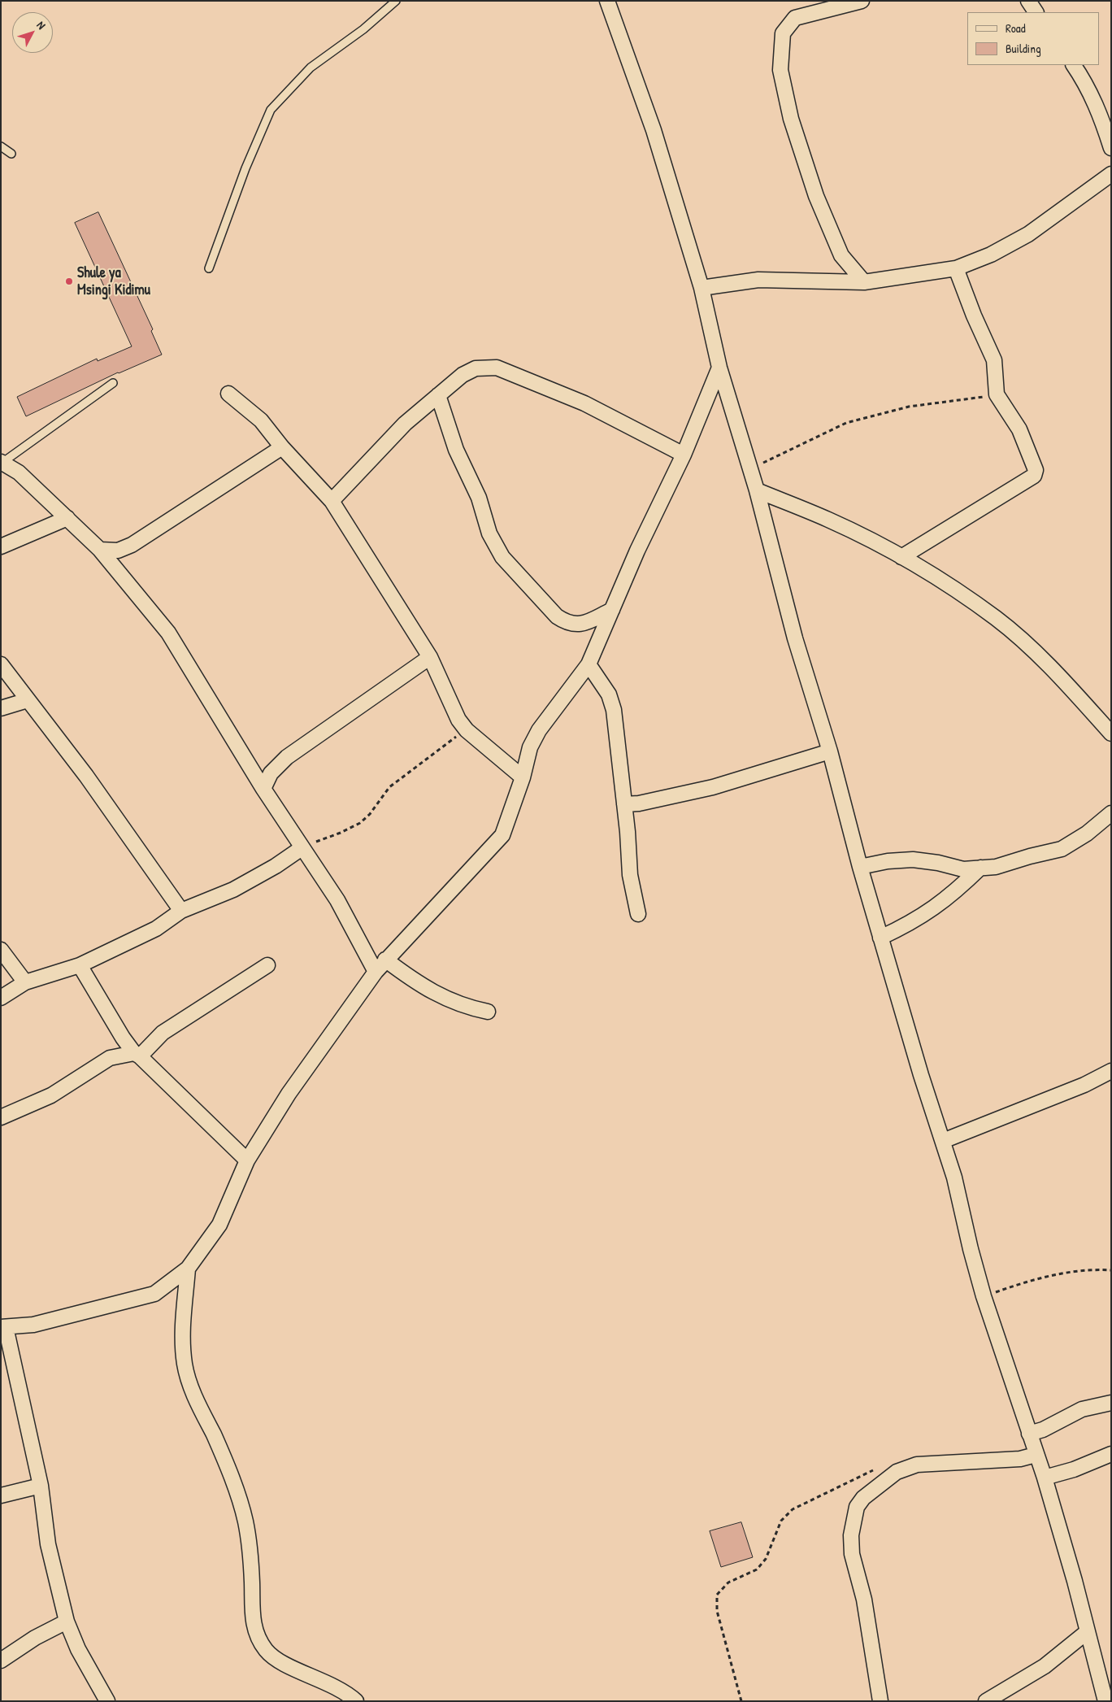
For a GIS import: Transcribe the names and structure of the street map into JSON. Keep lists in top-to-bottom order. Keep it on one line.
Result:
{"places":["Shule ya Msingi Kidimu"],"legend":["Road","Building"],"north":"top right"}
